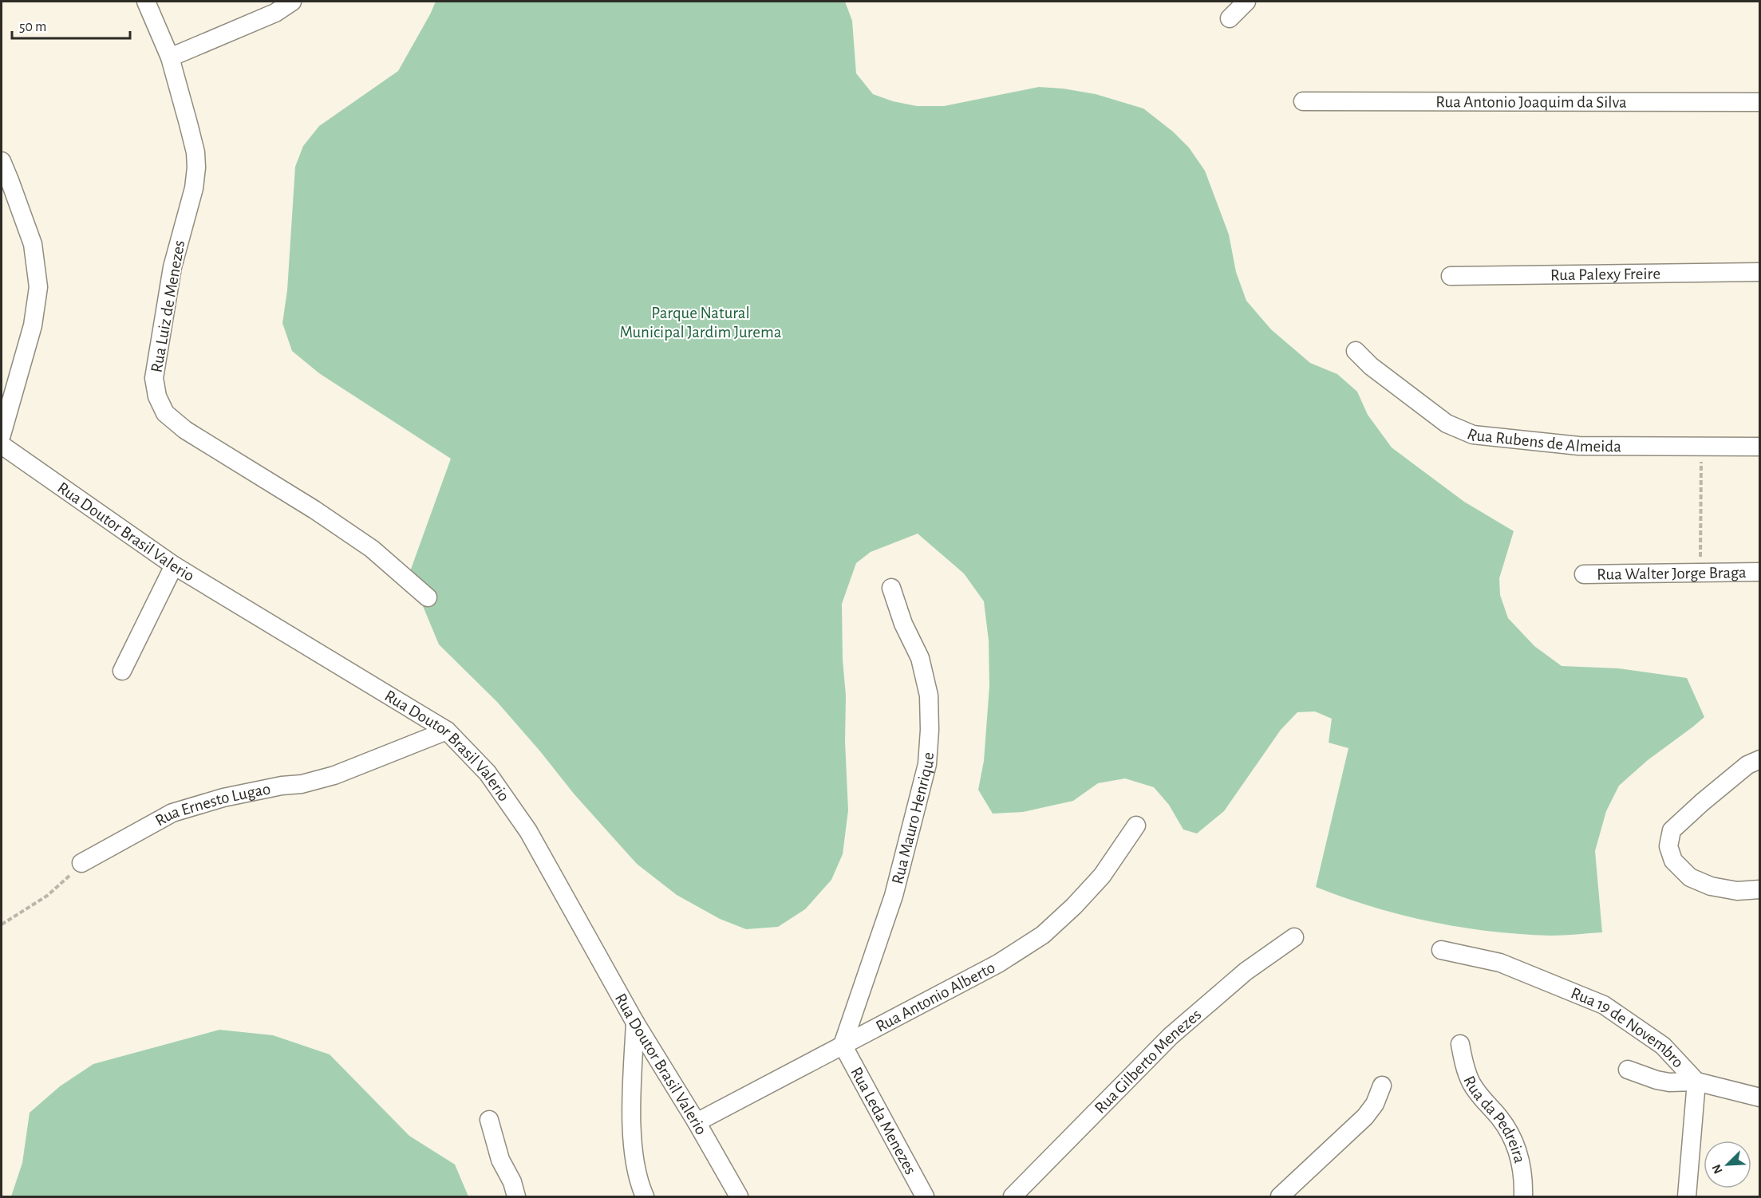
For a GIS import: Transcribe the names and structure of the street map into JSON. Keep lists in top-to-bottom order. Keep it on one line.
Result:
{"streets":{"street":["Rua Antonio Joaquim da Silva","Rua Palexy Freire","Rua Luiz de Menezes","Rua Rubens de Almeida","Rua Doutor Brasil Valerio","Rua Walter Jorge Braga","Rua Ernesto Lugao","Rua Mauro Henrique","Rua Antonio Alberto","Rua 19 de Novembro","Rua Gilberto Menezes","Rua da Pedreira","Rua Leda Menezes"]},"crossings":[["Rua Doutor Brasil Valerio","Rua Ernesto Lugao"],["Rua Doutor Brasil Valerio","Rua Antonio Alberto"],["Rua Mauro Henrique","Rua Antonio Alberto"],["Rua Mauro Henrique","Rua Leda Menezes"],["Rua Antonio Alberto","Rua Leda Menezes"]],"parks":["Parque Natural Municipal Jardim Jurema"],"scale_bar":"50 m","north":"bottom left"}
